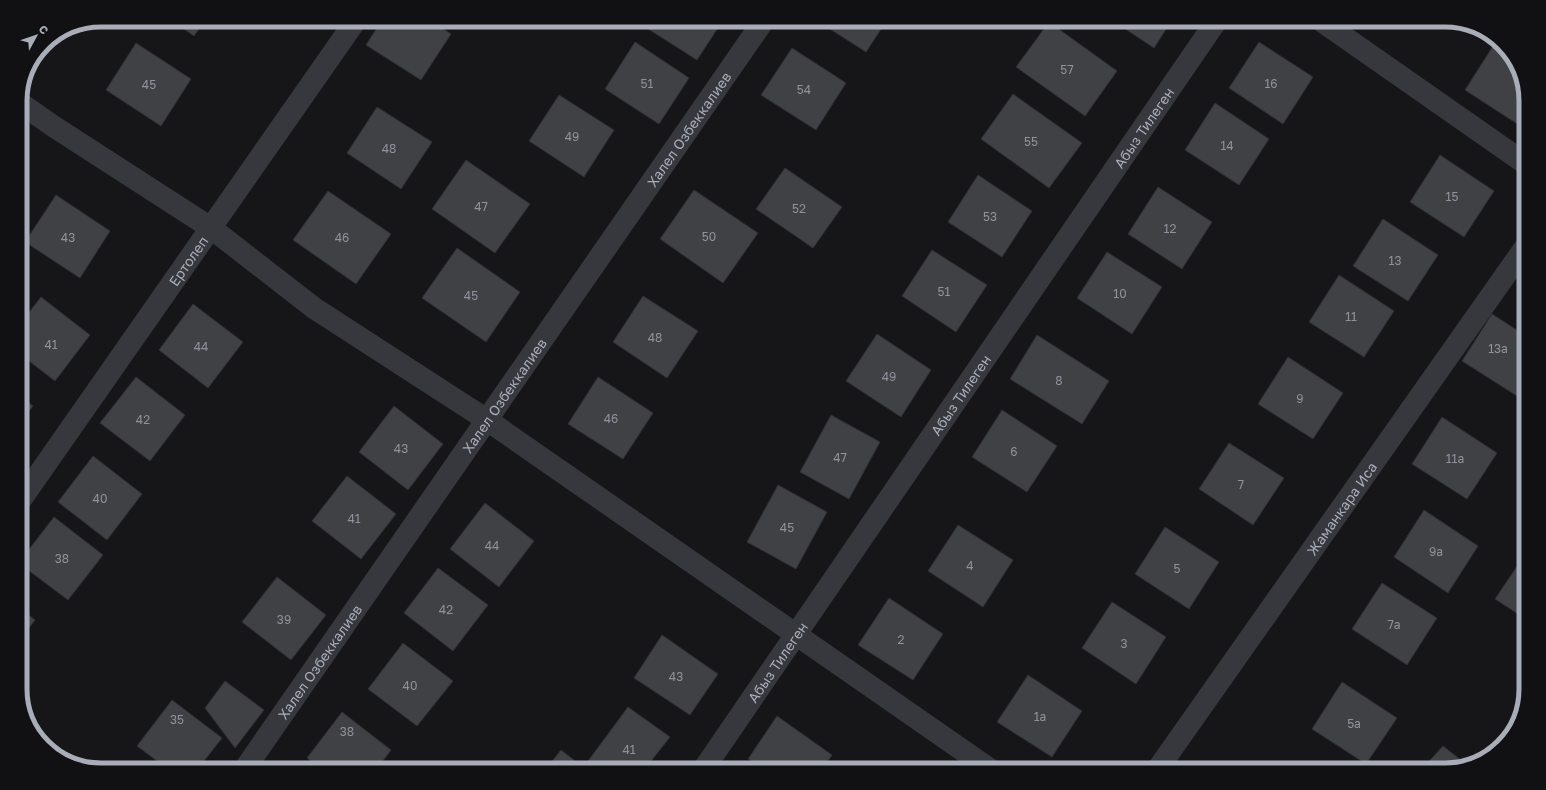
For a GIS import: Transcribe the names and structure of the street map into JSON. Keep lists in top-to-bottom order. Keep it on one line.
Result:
{"streets":{"street":["Абыз Тилеген","Халел Озбеккалиев","Ертолеп","Жаманкара Иса"]},"house_numbers":["57","51","16","45","54","49","55","14","48","15","47","52","53","12","50","43","46","13","51","10","45","11","48","41","44","13а","49","8","9","46","42","43","6","47","11а","7","40","41","45","44","9а","38","4","5","42","39","7а","2","3","43","40","1а","35","5а","38","41"],"north":"top right"}
